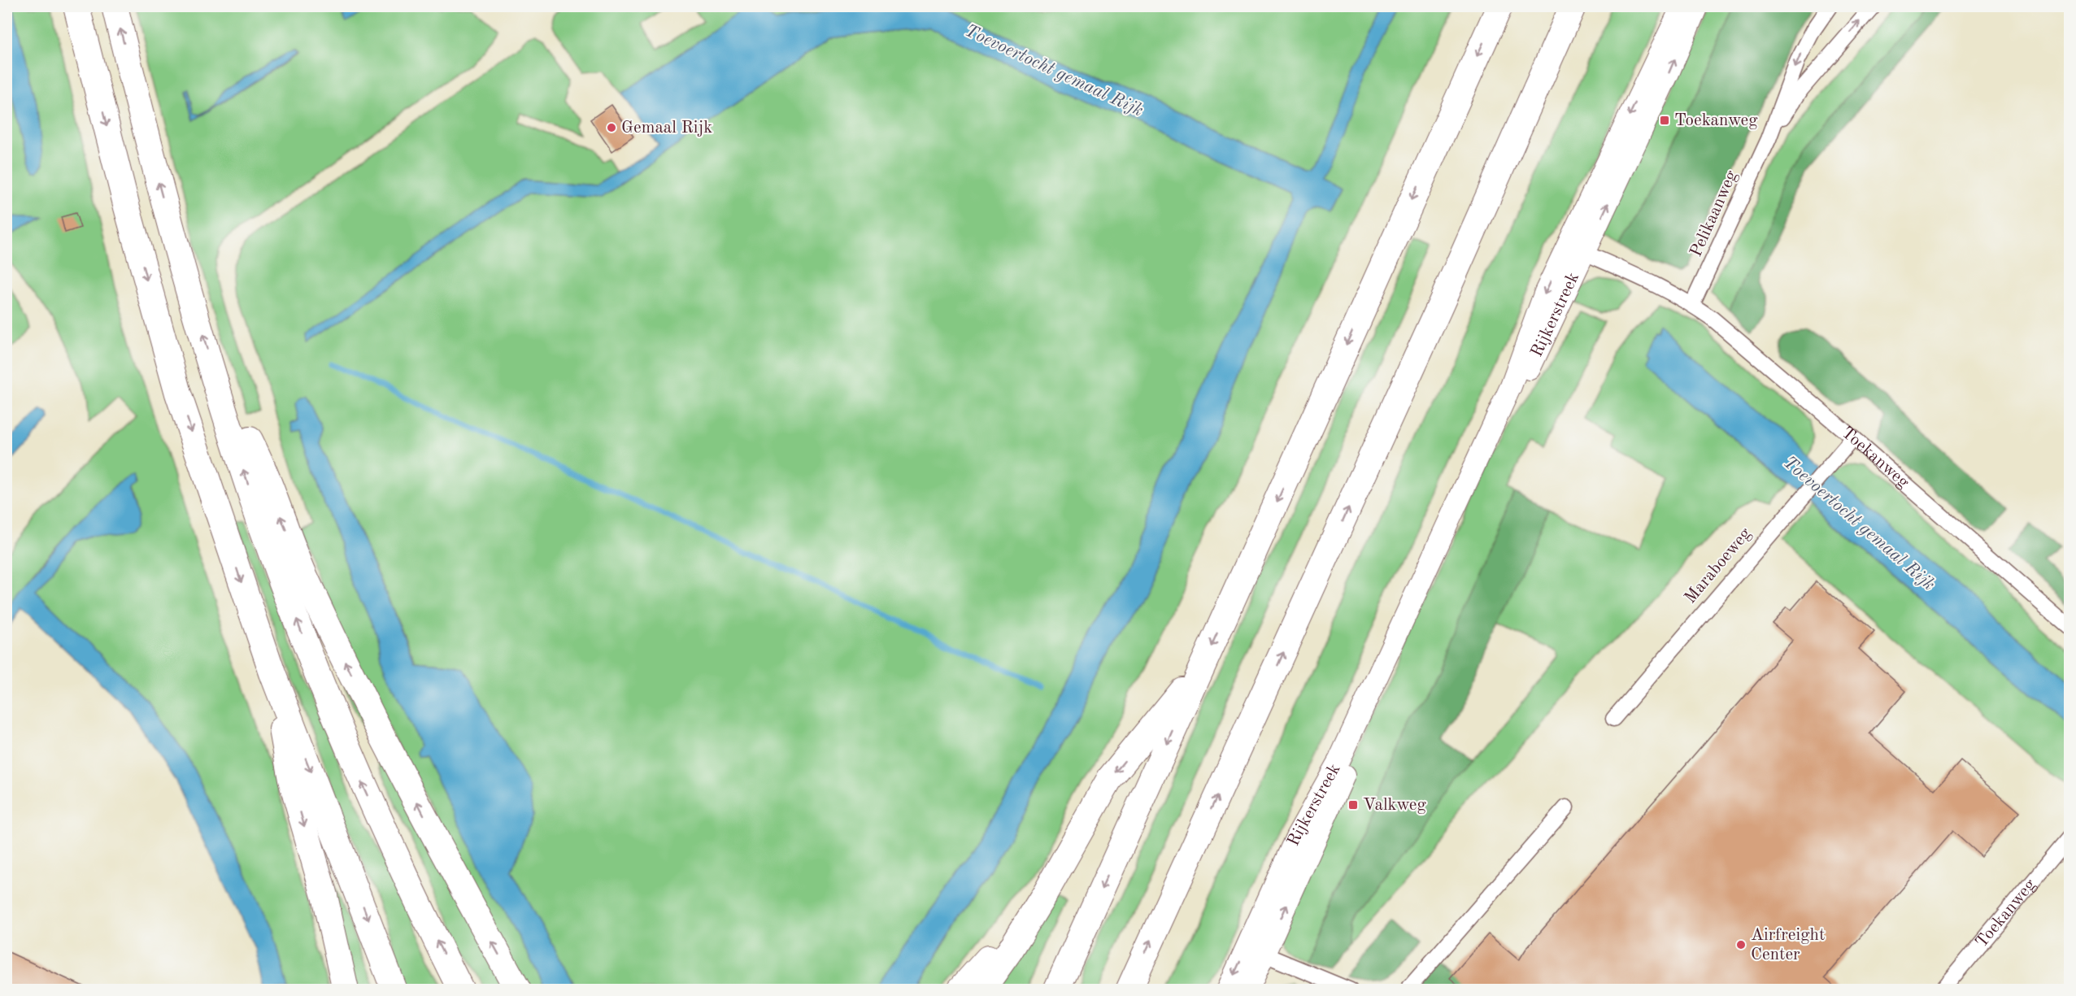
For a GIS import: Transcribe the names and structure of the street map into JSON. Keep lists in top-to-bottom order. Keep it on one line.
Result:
{"streets":{"street":["Pelikaanweg","Rijkerstreek","Toekanweg","Maraboeweg"]},"crossings":[["Pelikaanweg","Toekanweg"],["Rijkerstreek","Toekanweg"],["Toekanweg","Maraboeweg"]],"water":["Toevoertocht gemaal Rijk"],"places":{"transit":["Toekanweg","Valkweg"],"other":["Gemaal Rijk","Airfreight Center"]}}
